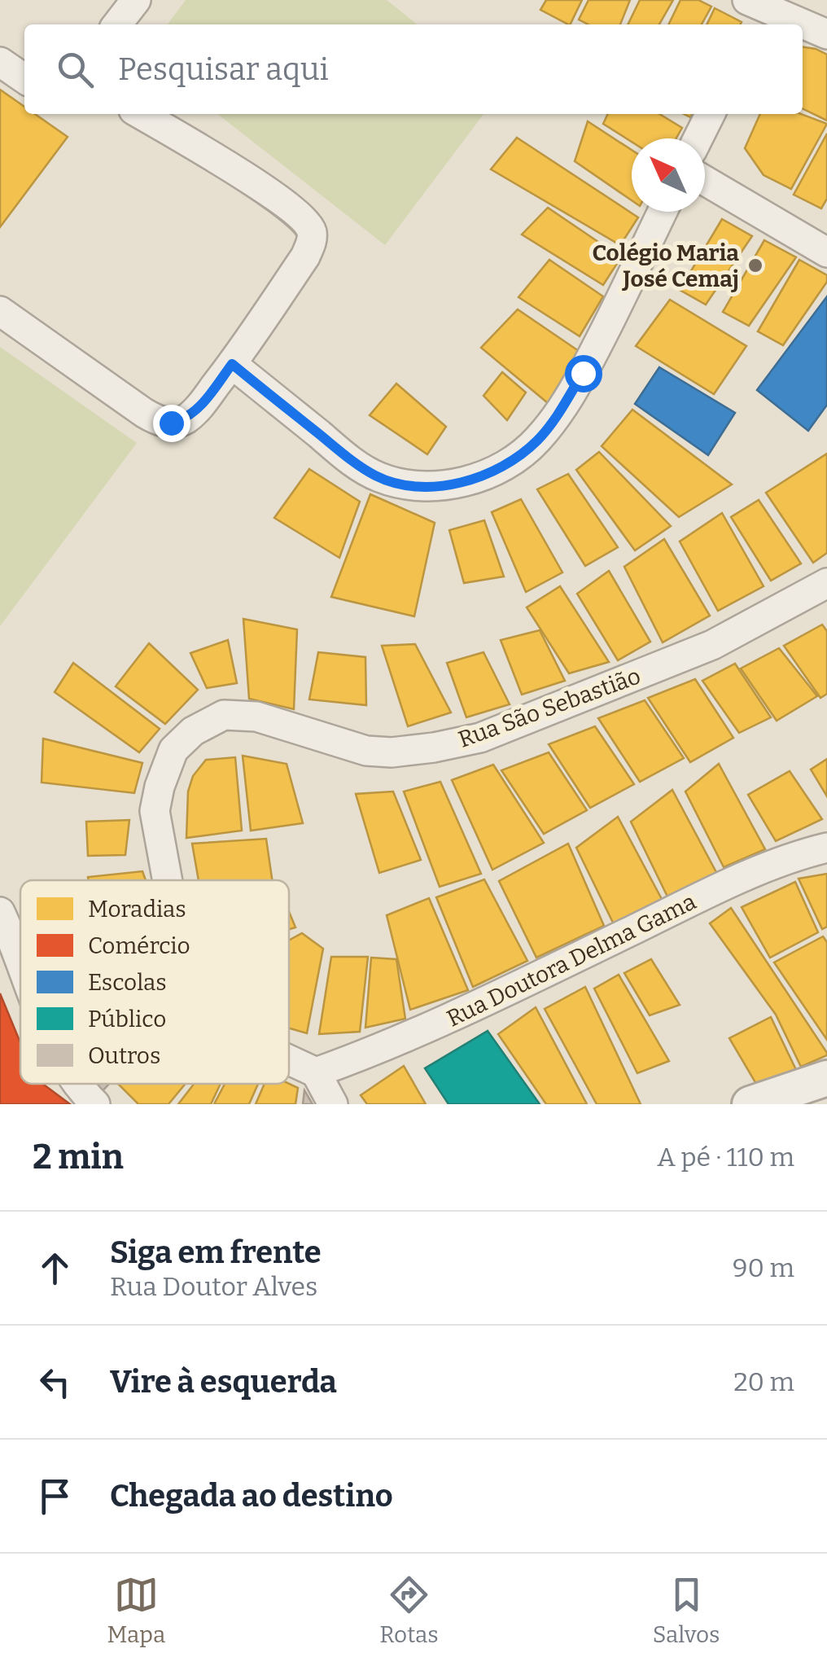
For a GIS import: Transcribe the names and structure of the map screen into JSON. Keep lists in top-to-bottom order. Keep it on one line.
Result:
{"streets":{"street":["Rua São Sebastião","Rua Doutora Delma Gama"]},"crossings":[["Rua São Sebastião","Rua Doutora Delma Gama"]],"places":["Colégio Maria José Cemaj"],"legend":["Moradias","Comércio","Escolas","Público","Outros"],"north":"top left","page":{"search":"Pesquisar aqui","heading":["2 min","A pé · 110 m"],"list":[["Siga em frente","Rua Doutor Alves","90 m"],["Vire à esquerda","20 m"],"Chegada ao destino"],"nav":["Mapa","Rotas","Salvos"]}}
